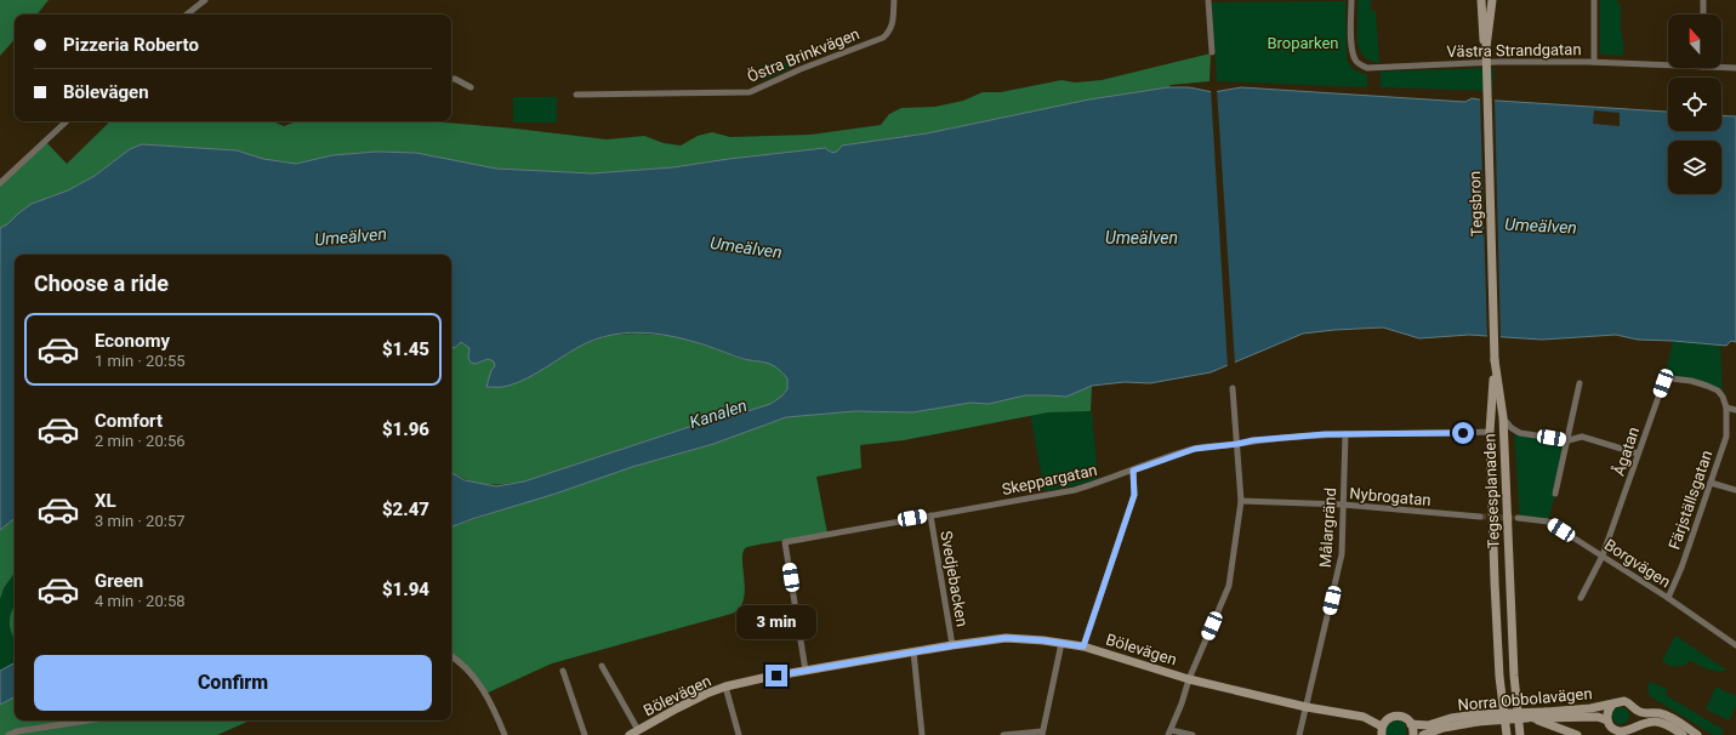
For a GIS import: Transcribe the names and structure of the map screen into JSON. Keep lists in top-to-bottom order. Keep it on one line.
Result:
{"streets":{"street":["Västra Strandgatan","Östra Brinkvägen","Tegsbron","Ågatan","Skeppargatan","Tegsesplanaden","Nybrogatan","Färjställsgatan","Målargränd","Borgvägen","Svedjebacken","Bölevägen","Norra Obbolavägen"]},"crossings":[["Tegsbron","Tegsesplanaden"],["Ågatan","Färjställsgatan"],["Ågatan","Borgvägen"],["Skeppargatan","Tegsesplanaden"],["Skeppargatan","Målargränd"],["Skeppargatan","Svedjebacken"],["Skeppargatan","Bölevägen"],["Nybrogatan","Målargränd"],["Färjställsgatan","Borgvägen"],["Målargränd","Bölevägen"],["Svedjebacken","Bölevägen"],["Bölevägen","Norra Obbolavägen"]],"water":["Umeälven","Kanalen"],"parks":["Broparken"],"north":"top","page":{"banner":["Pizzeria Roberto","Bölevägen"],"heading":"Choose a ride","list":[{"name":"Economy","note":"1 min · 20:55","value":"$1.45"},{"name":"Comfort","note":"2 min · 20:56","value":"$1.96"},{"name":"XL","note":"3 min · 20:57","value":"$2.47"},{"name":"Green","note":"4 min · 20:58","value":"$1.94"}],"bubble":"3 min","buttons":"Confirm"}}
